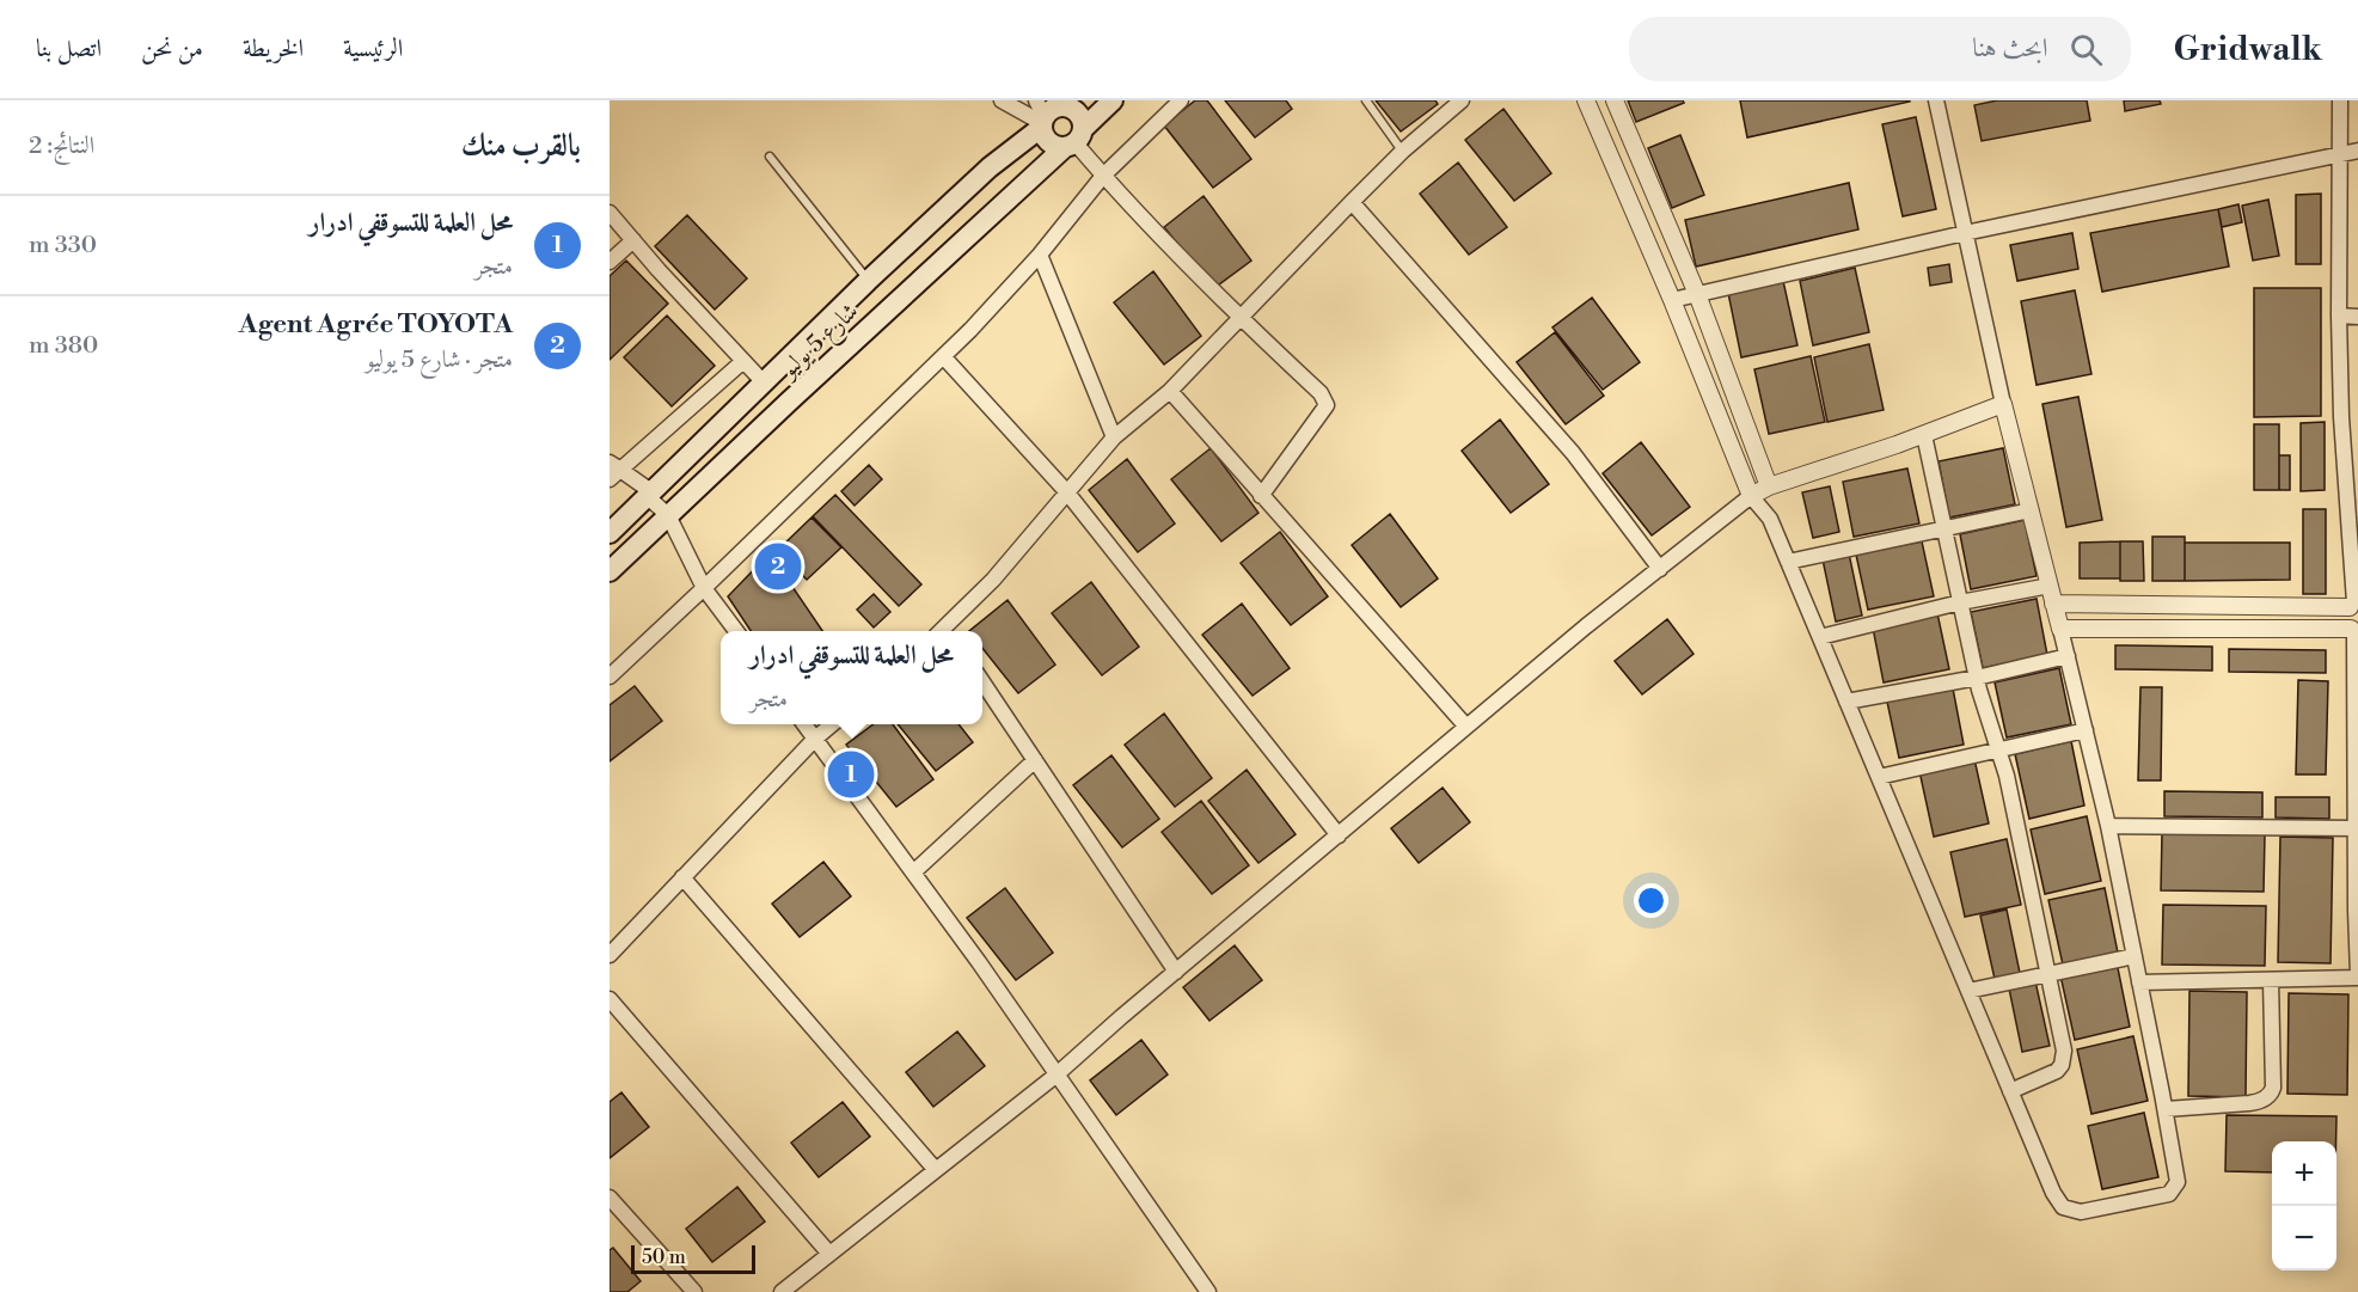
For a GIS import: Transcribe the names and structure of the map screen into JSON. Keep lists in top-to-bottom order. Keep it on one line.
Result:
{"streets":{"main road":["شارع 5 يوليو"]},"scale_bar":"50 m","page":{"header":"Gridwalk","search":"ابحث هنا","nav":["الرئيسية","الخريطة","من نحن","اتصل بنا"],"heading":["بالقرب منك","النتائج: 2"],"list":[{"mark":"1","name":"محل العلمة للتسوقفي ادرار","note":"متجر","value":"330 m"},{"mark":"2","name":"Agent Agrée TOYOTA","note":"متجر · شارع 5 يوليو","value":"380 m"}],"pins":["2","1"],"popup":["محل العلمة للتسوقفي ادرار","متجر"],"map_buttons":["+","−"],"scale":"50 m"}}
